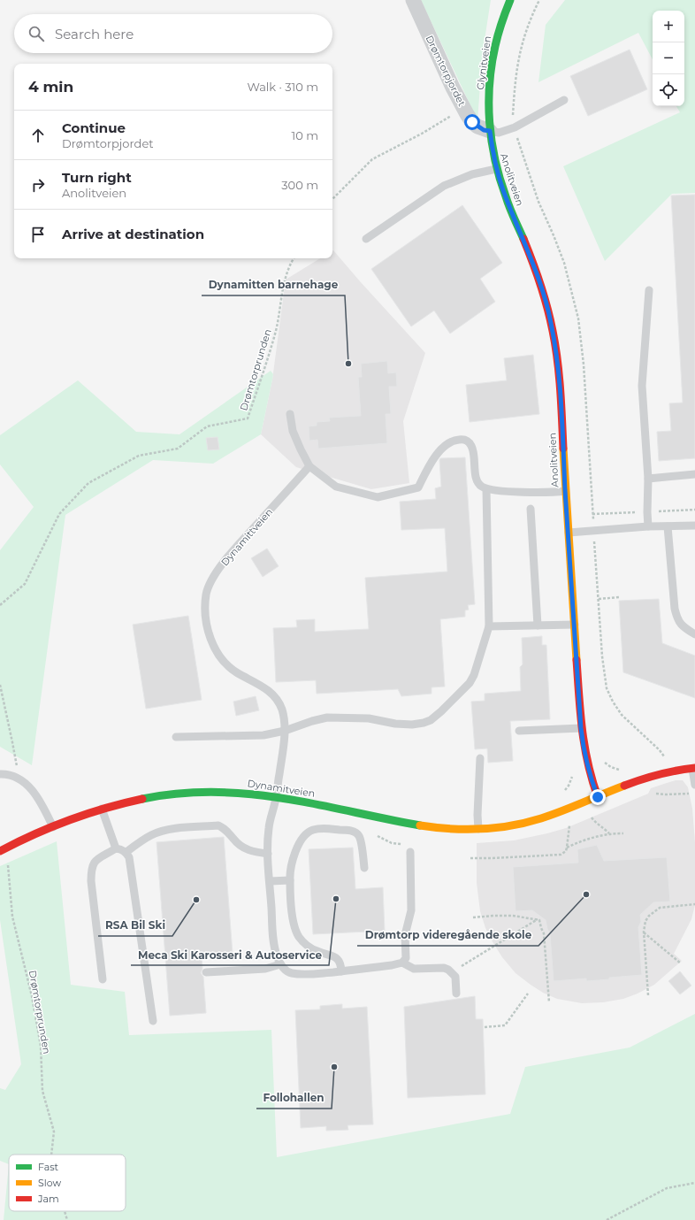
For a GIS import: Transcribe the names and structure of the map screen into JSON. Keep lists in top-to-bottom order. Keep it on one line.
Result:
{"streets":{"street":["Glynitveien","Drømtorpjordet","Anolitveien","Dynamitveien"],"lane":["Dynamittveien"],"path":["Drømtorprunden"]},"crossings":[["Glynitveien","Drømtorpjordet"],["Glynitveien","Anolitveien"],["Drømtorpjordet","Anolitveien"],["Anolitveien","Dynamitveien"],["Drømtorprunden","Dynamitveien"],["Dynamittveien","Dynamitveien"]],"places":["Dynamitten barnehage","Drømtorp videregående skole","Meca Ski Karosseri & Autoservice","RSA Bil Ski","Follohallen"],"legend":["Fast","Slow","Jam"],"page":{"map_buttons":["+","−"],"search":"Search here","heading":["4 min","Walk · 310 m"],"list":[["Continue","Drømtorpjordet","10 m"],["Turn right","Anolitveien","300 m"],"Arrive at destination"]}}
